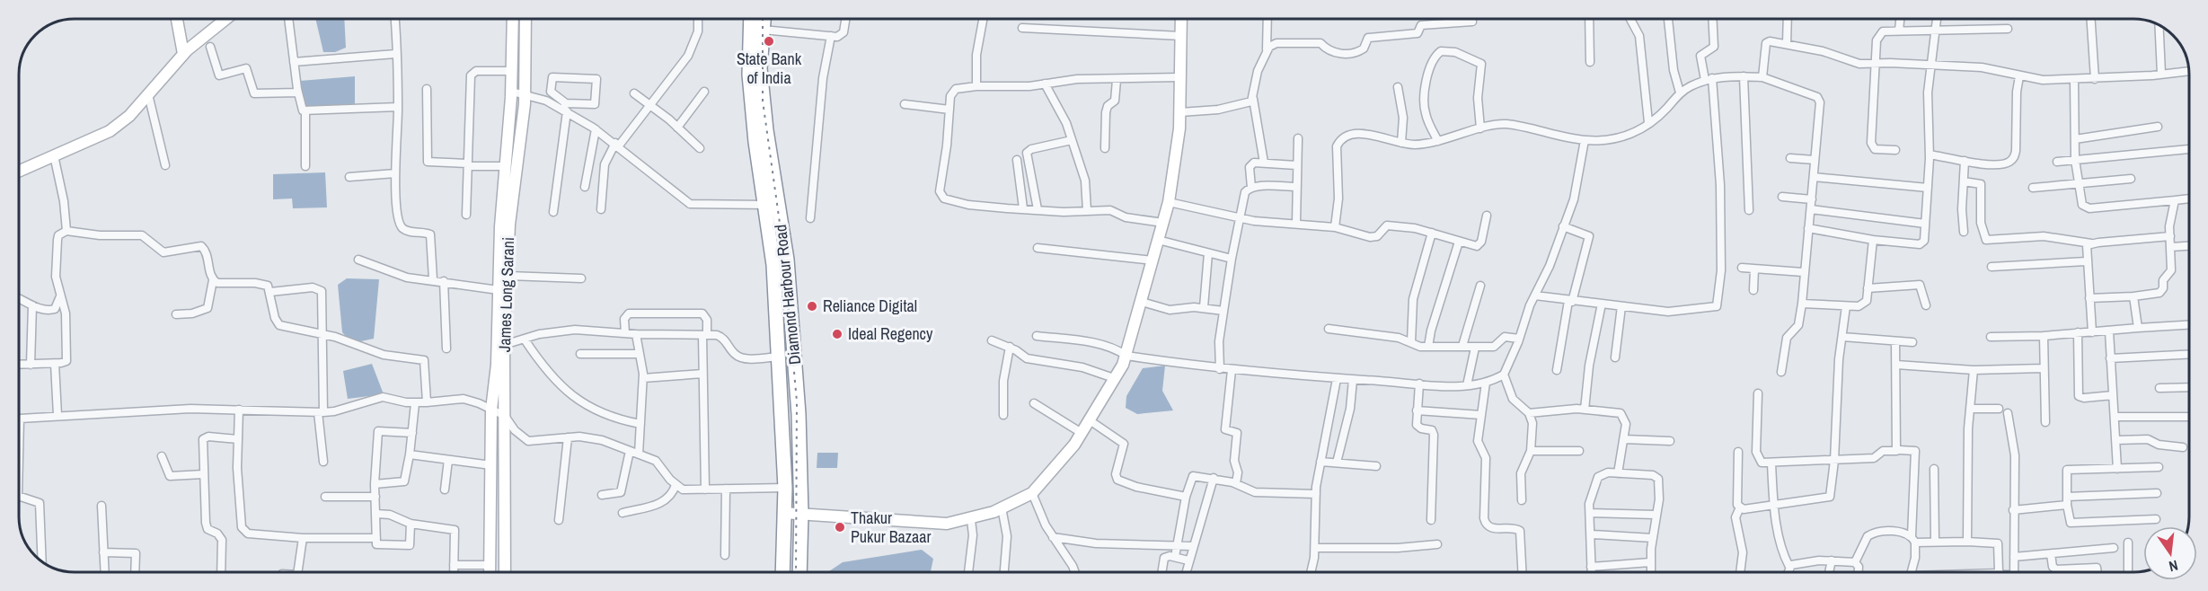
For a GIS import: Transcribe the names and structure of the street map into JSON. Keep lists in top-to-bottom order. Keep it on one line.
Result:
{"streets":{"highway":["Diamond Harbour Road"],"main road":["James Long Sarani"]},"places":["State Bank of India","Reliance Digital","Ideal Regency","Thakur Pukur Bazaar"],"north":"bottom"}
